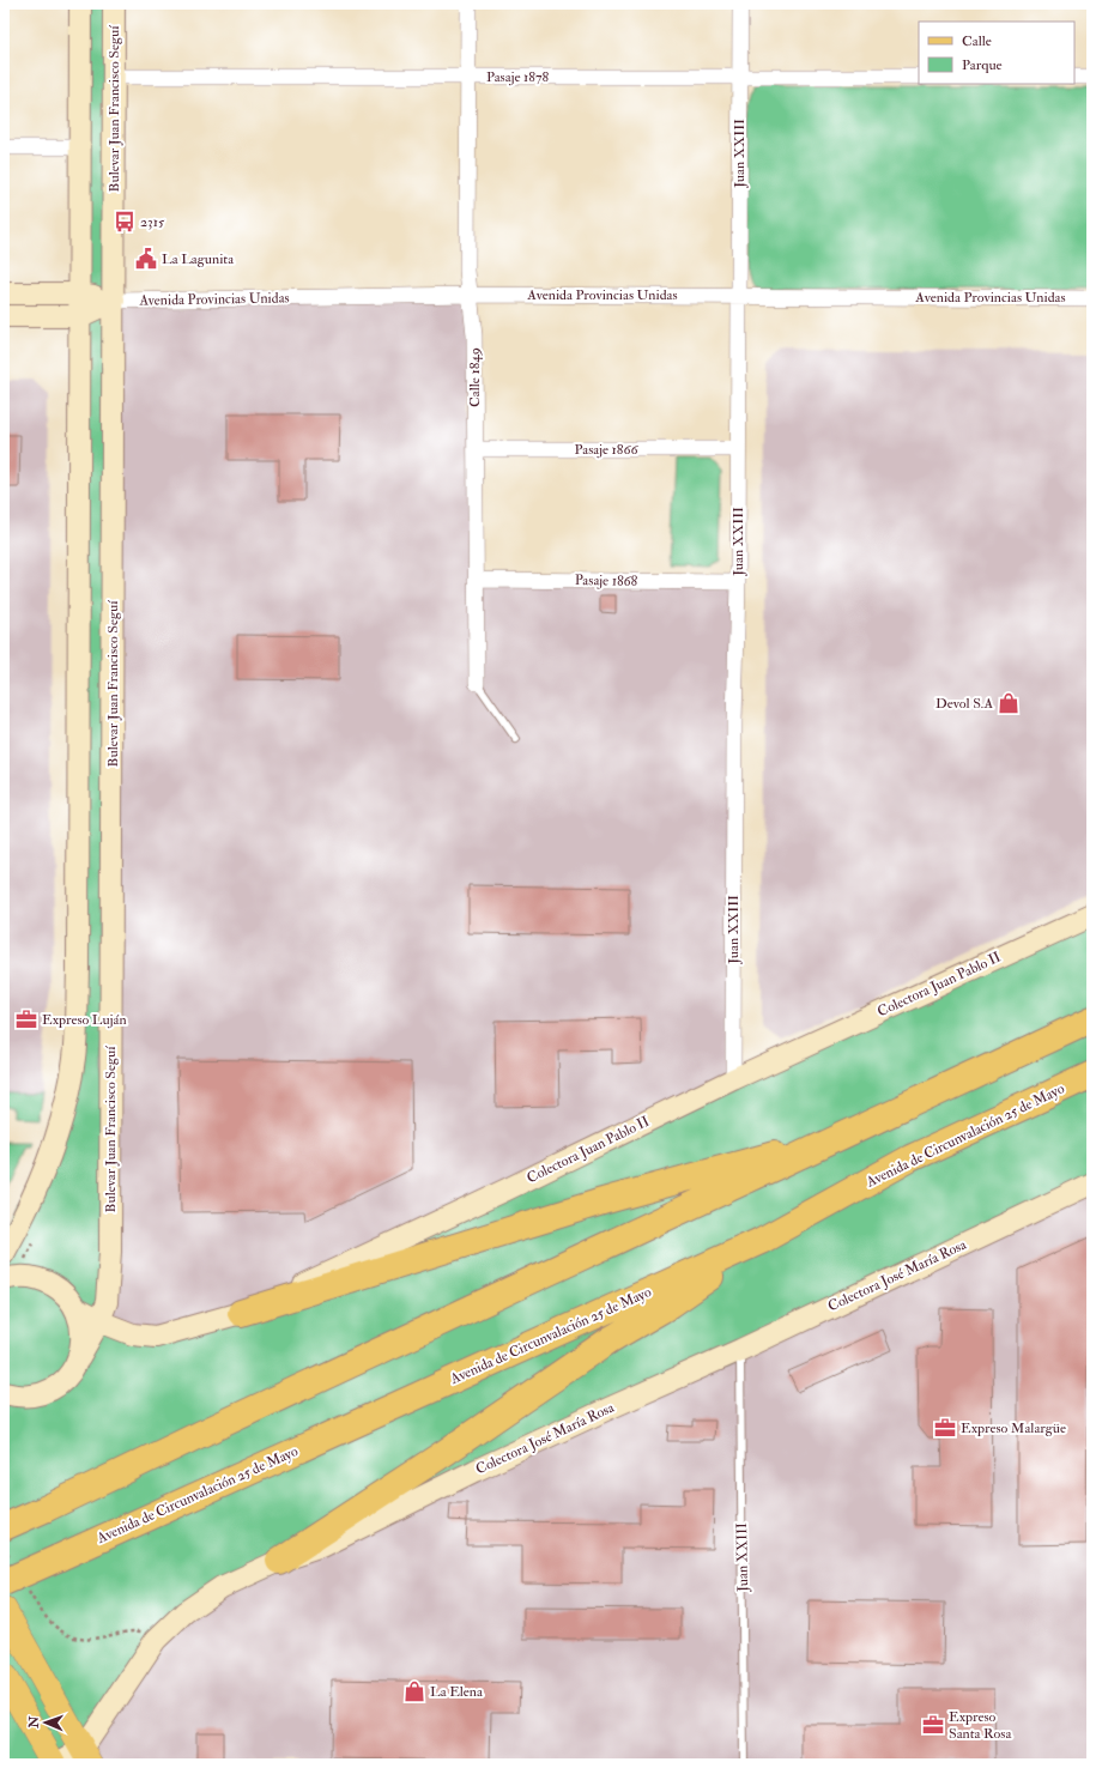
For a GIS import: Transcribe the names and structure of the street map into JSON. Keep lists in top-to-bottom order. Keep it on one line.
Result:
{"streets":{"highway":["Avenida de Circunvalación 25 de Mayo"],"main road":["Bulevar Juan Francisco Seguí","Avenida Provincias Unidas","Colectora Juan Pablo II","Colectora José María Rosa"],"street":["Pasaje 1878","Juan XXIII","Calle 1849","Pasaje 1866","Pasaje 1868"]},"crossings":[["Pasaje 1878","Bulevar Juan Francisco Seguí"],["Pasaje 1878","Juan XXIII"],["Pasaje 1878","Calle 1849"],["Bulevar Juan Francisco Seguí","Avenida Provincias Unidas"],["Bulevar Juan Francisco Seguí","Colectora Juan Pablo II"],["Juan XXIII","Avenida Provincias Unidas"],["Juan XXIII","Pasaje 1866"],["Juan XXIII","Pasaje 1868"],["Juan XXIII","Colectora Juan Pablo II"],["Juan XXIII","Colectora José María Rosa"],["Avenida Provincias Unidas","Calle 1849"],["Calle 1849","Pasaje 1866"],["Calle 1849","Pasaje 1868"]],"places":{"bus stop":["2315"],"public building":["La Lagunita"],"shop":["Devol S.A","La Elena"],"office":["Expreso Luján","Expreso Malargüe","Expreso Santa Rosa"]},"legend":["Calle","Parque"],"north":"left"}
